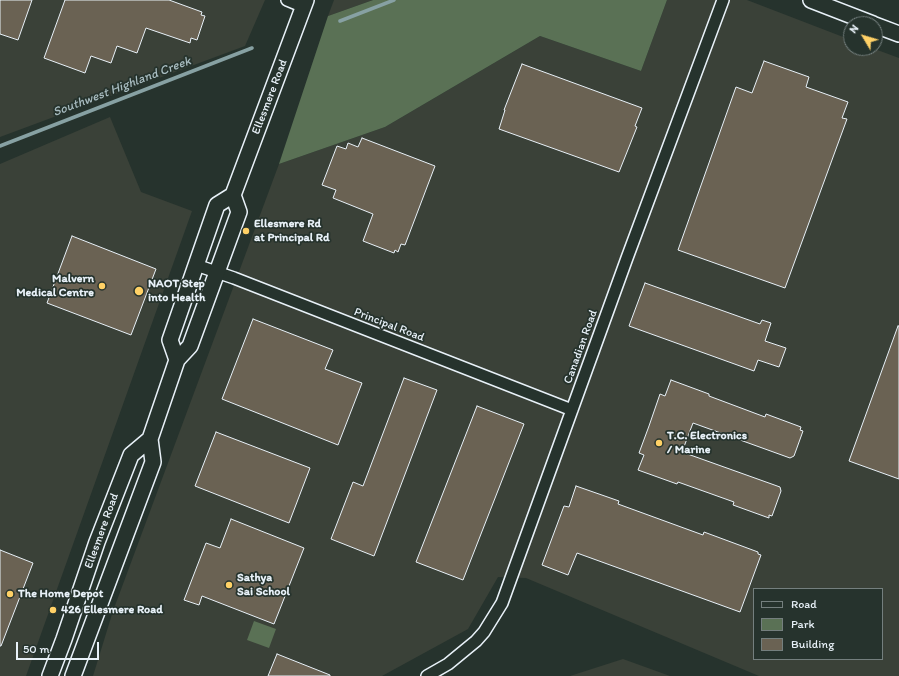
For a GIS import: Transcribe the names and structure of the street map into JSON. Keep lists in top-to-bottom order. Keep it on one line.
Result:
{"streets":{"main road":["Ellesmere Road"],"street":["Principal Road","Canadian Road"]},"crossings":[["Ellesmere Road","Principal Road"],["Principal Road","Canadian Road"]],"water":["Southwest Highland Creek"],"places":["Ellesmere Rd at Principal Rd","Malvern Medical Centre","NAOT Step into Health","T.C. Electronics / Marine","Sathya Sai School","The Home Depot","426 Ellesmere Road"],"legend":["Road","Park","Building"],"scale_bar":"50 m","north":"top left"}
